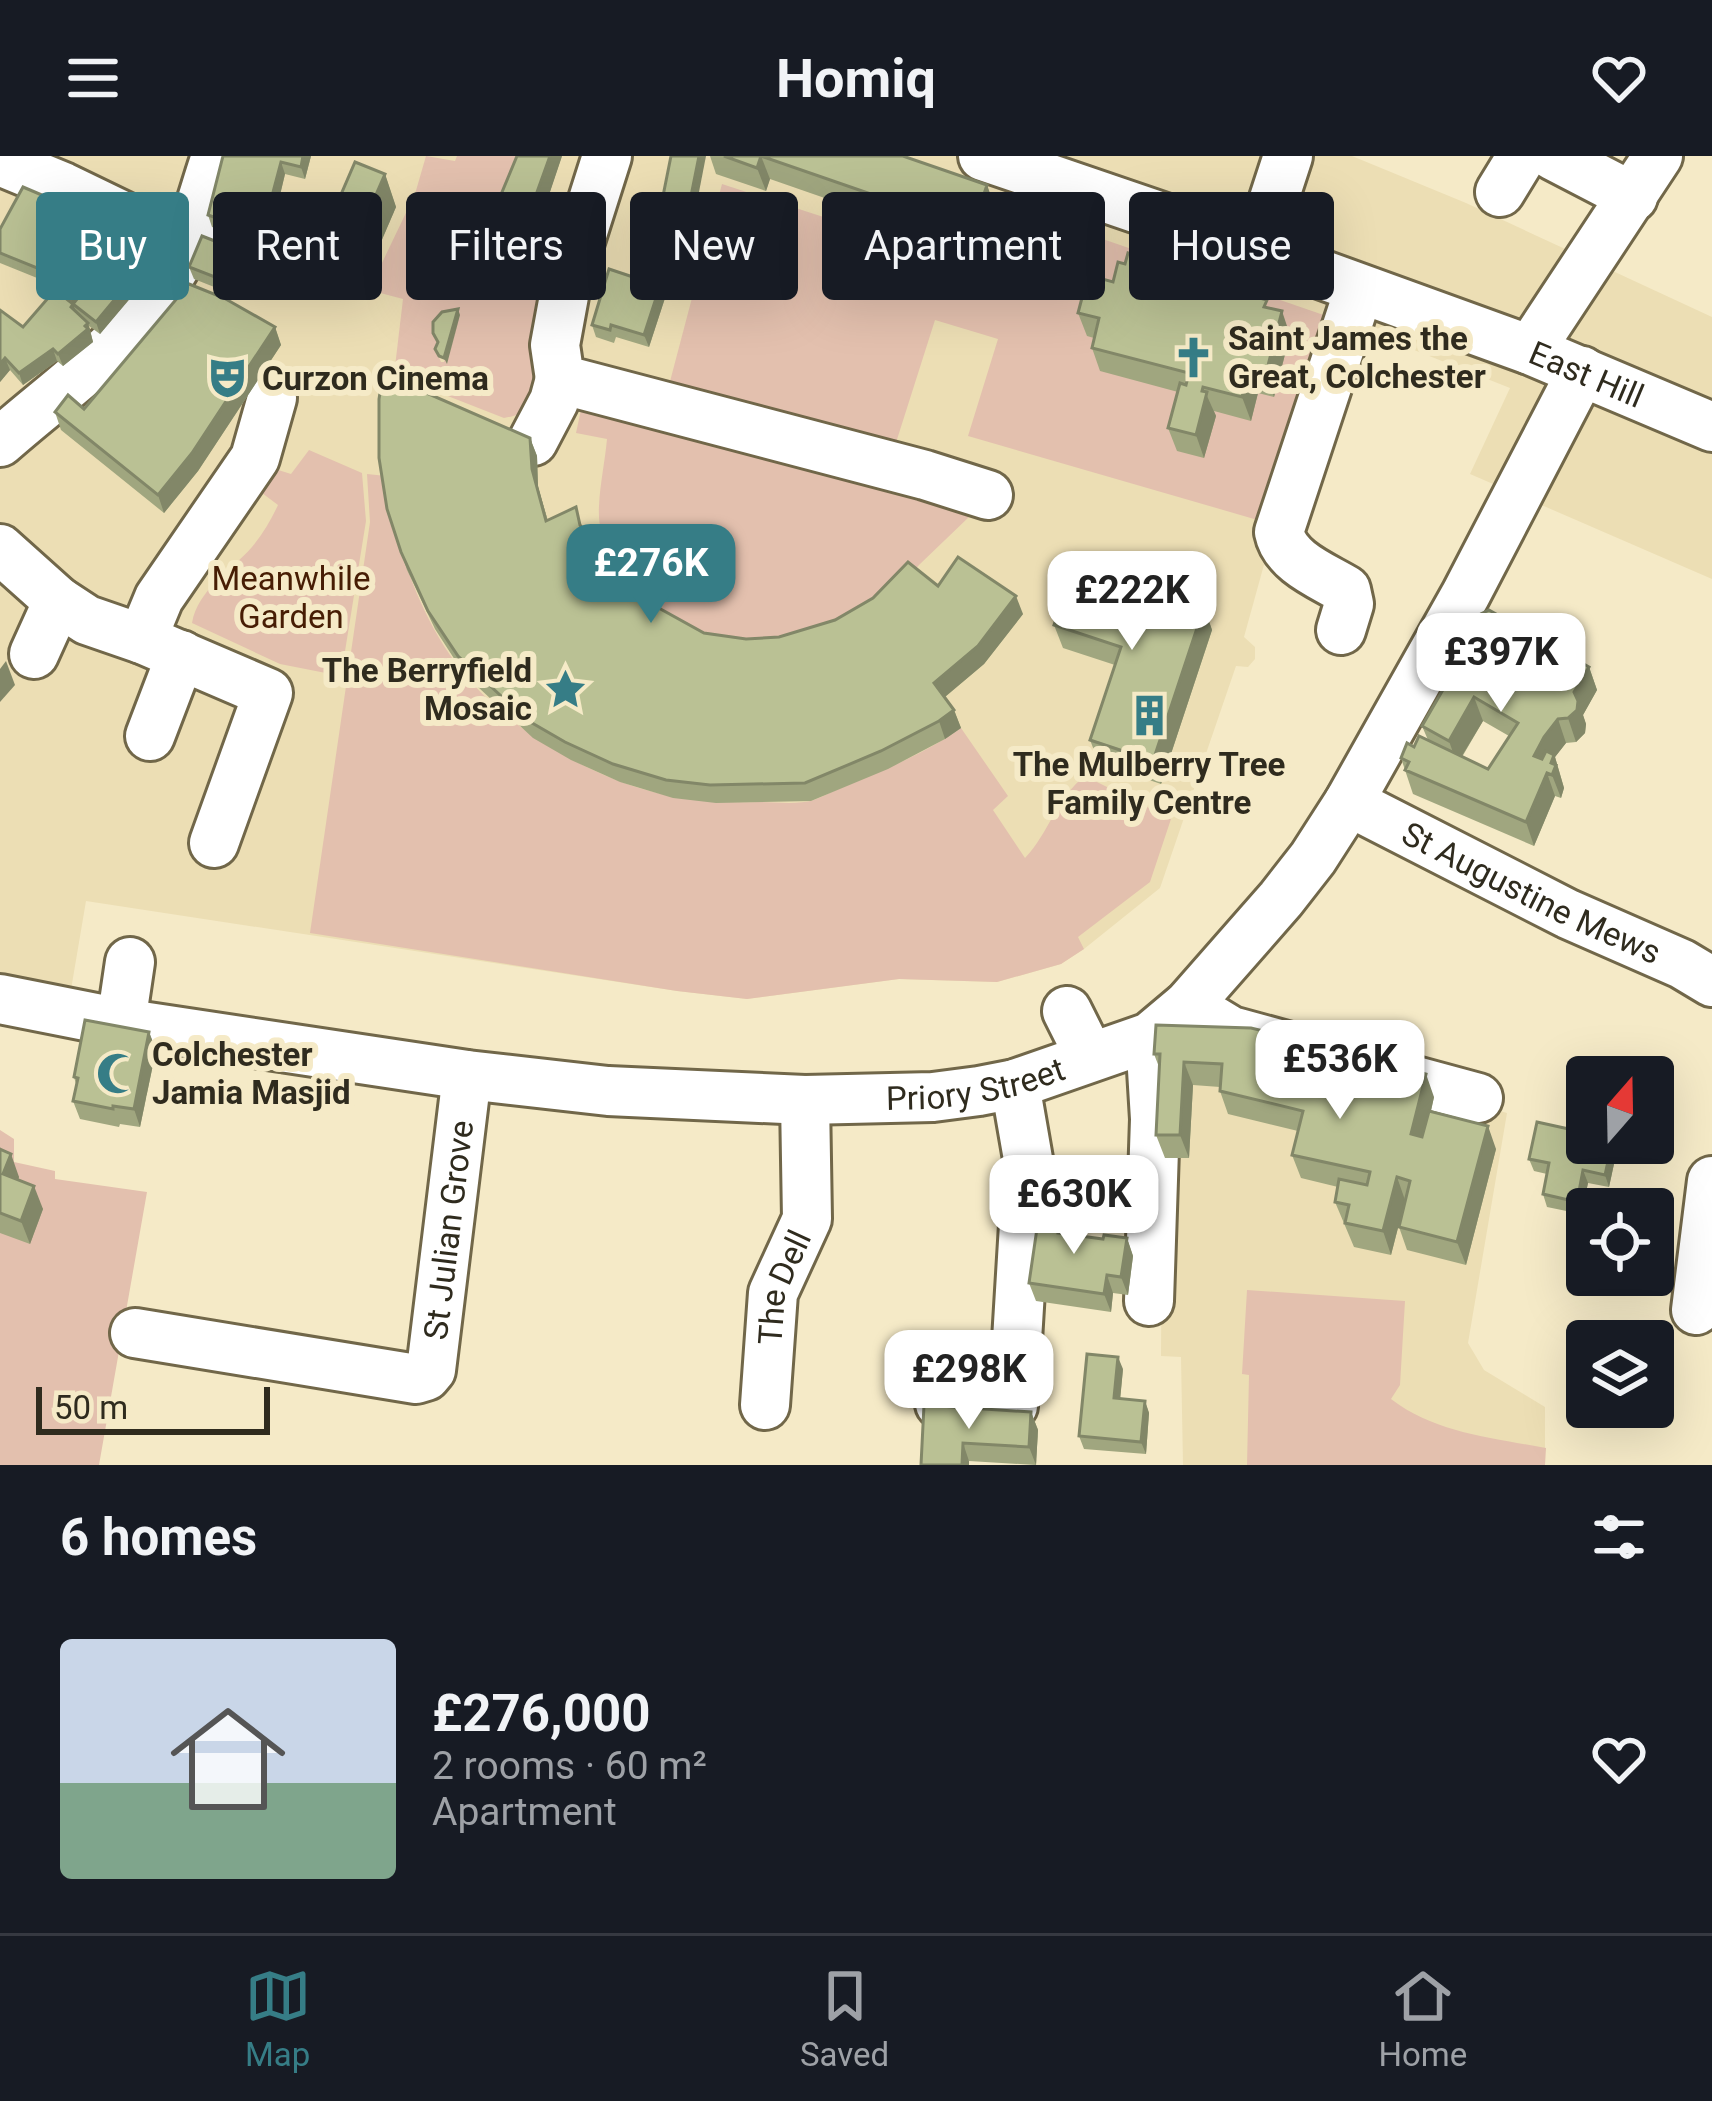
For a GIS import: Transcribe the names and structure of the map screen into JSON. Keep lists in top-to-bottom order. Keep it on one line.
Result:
{"streets":{"street":["East Hill","St Augustine Mews","Priory Street","St Julian Grove","The Dell"]},"crossings":[["East Hill","Priory Street"],["St Augustine Mews","Priory Street"],["Priory Street","St Julian Grove"],["Priory Street","The Dell"]],"parks":["Meanwhile Garden"],"places":{"church":["Saint James the Great, Colchester"],"theatre":["Curzon Cinema"],"place":["The Berryfield Mosaic"],"building":["The Mulberry Tree Family Centre"],"mosque":["Colchester Jamia Masjid"]},"scale_bar":"50 m","north":"top","page":{"header":"Homiq","chip":["Buy","Rent","Filters","New","Apartment","House"],"price":["£276K","£222K","£397K","£536K","£630K","£298K"],"scale":"50 m","heading":"6 homes","list":[{"name":"£276,000","note":"2 rooms · 60 m² · Apartment"}],"tabs":["Map","Saved","Home"]}}
